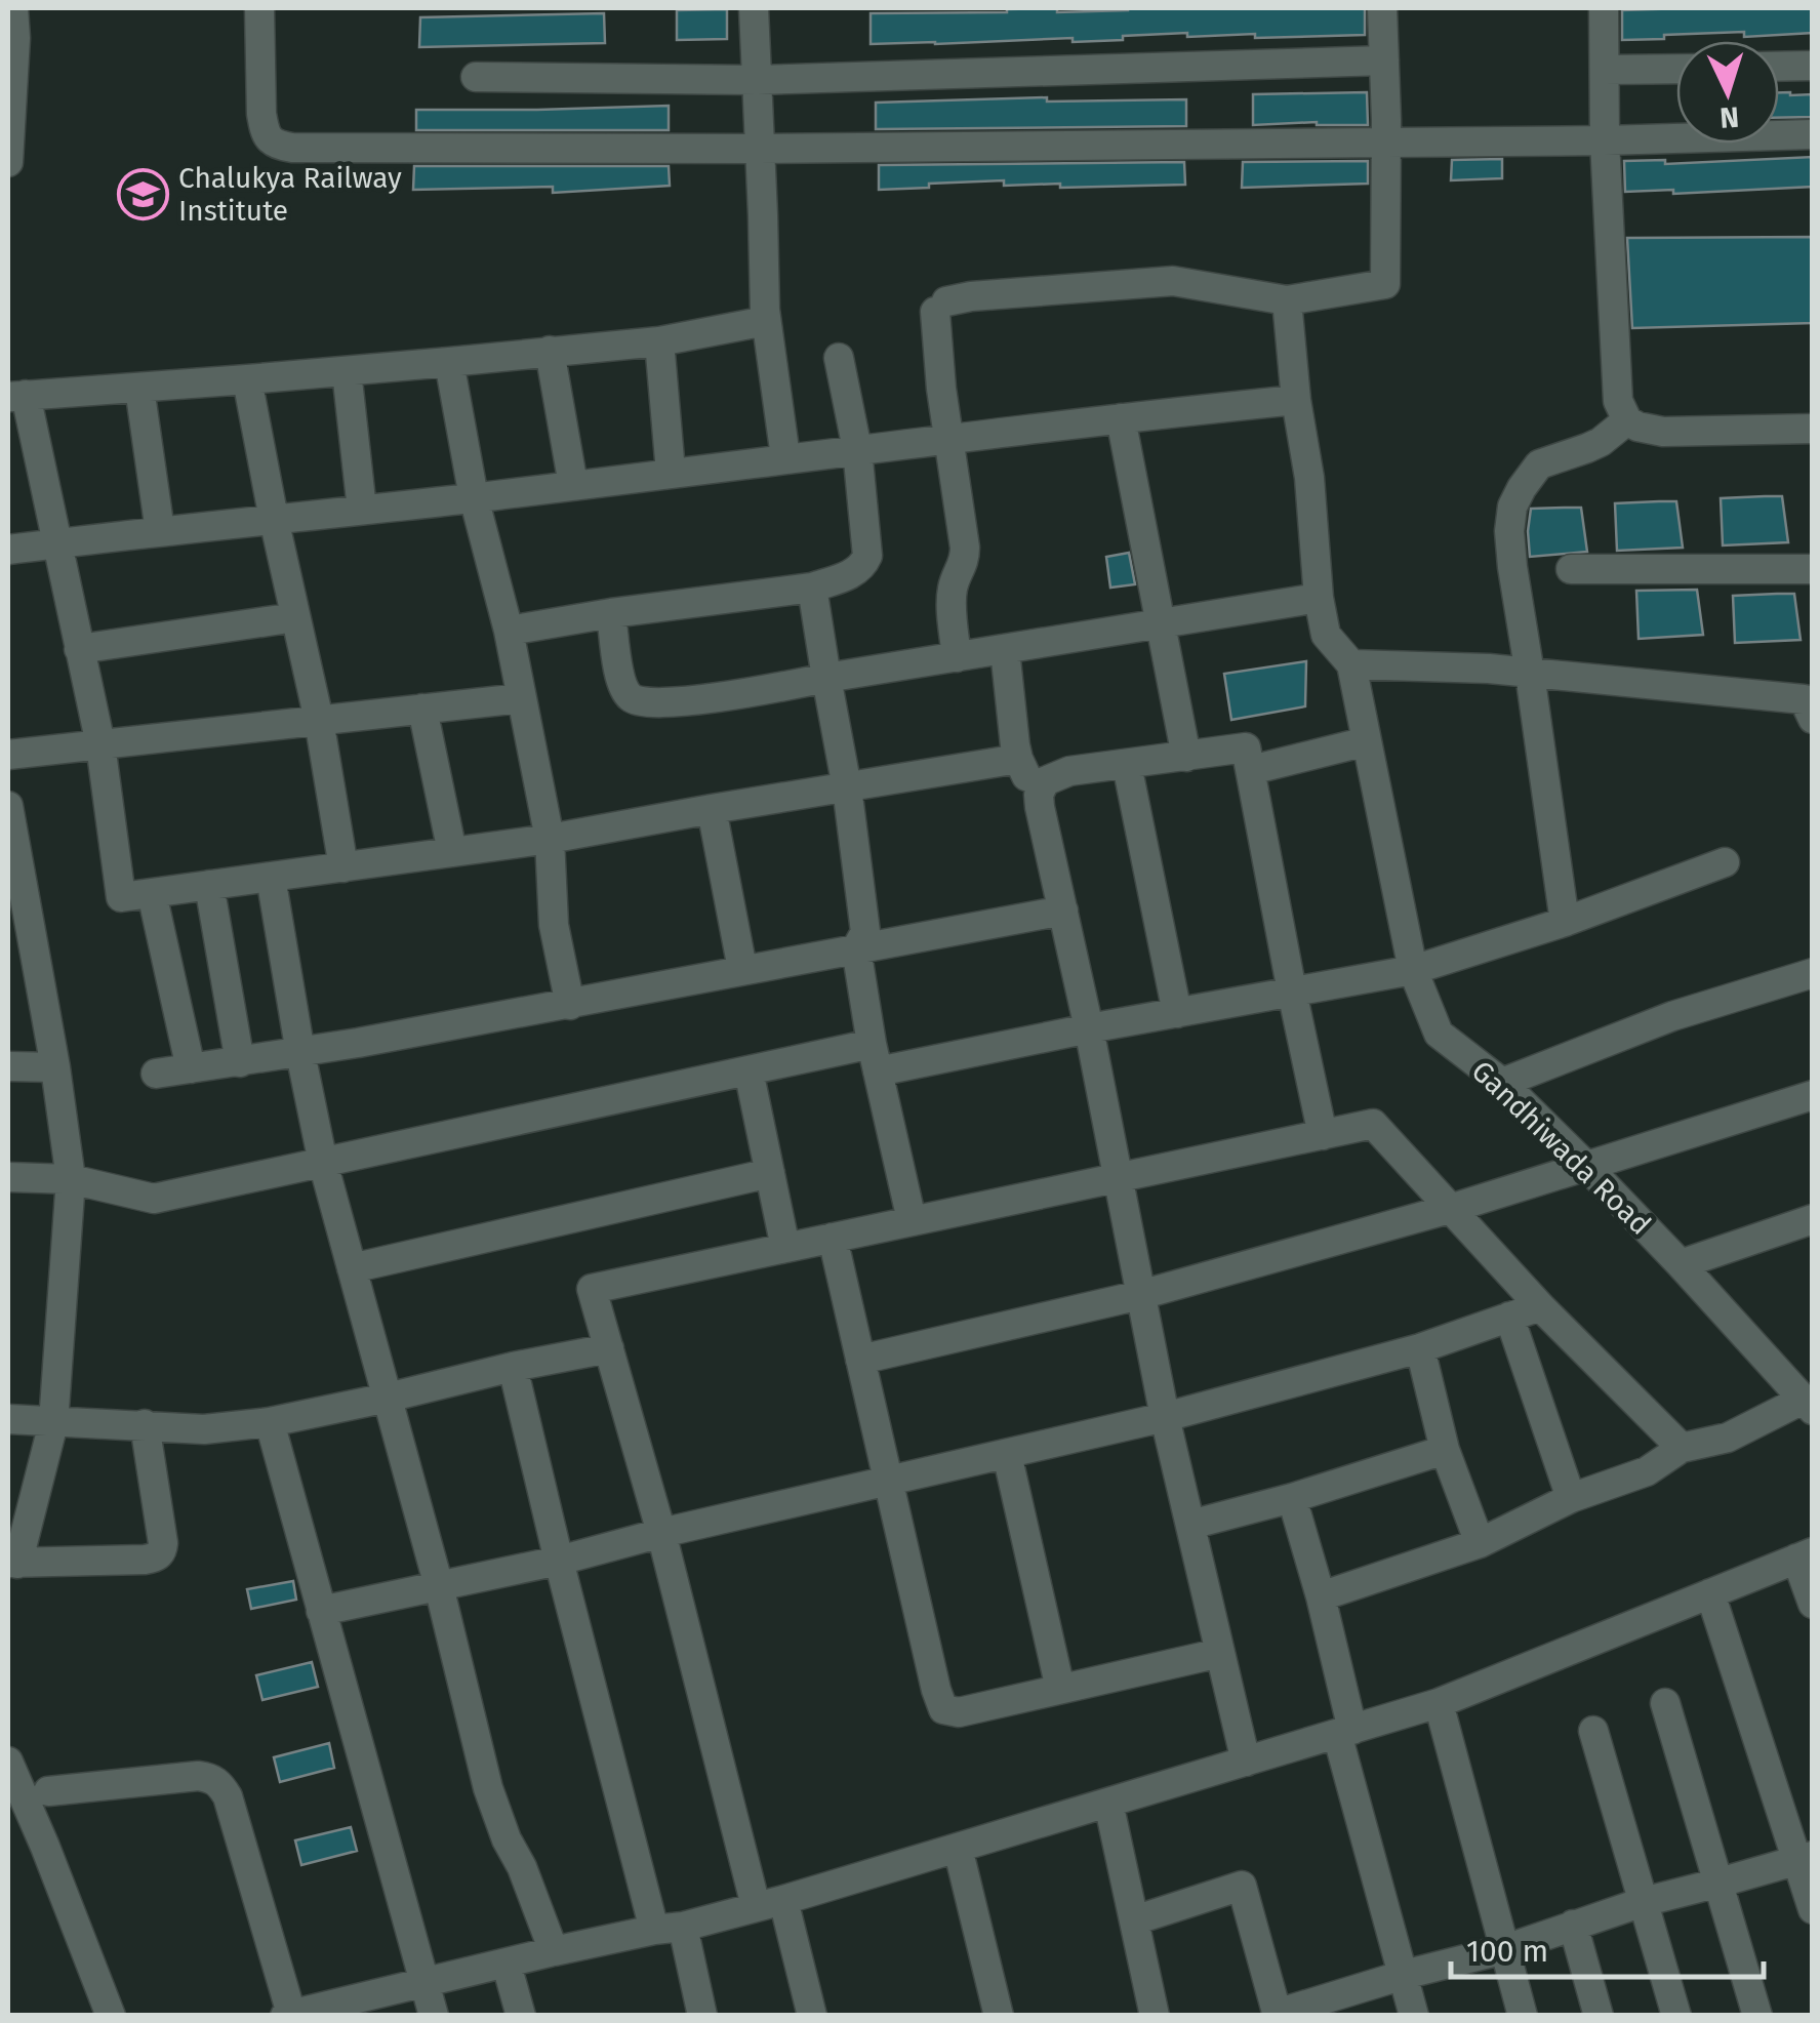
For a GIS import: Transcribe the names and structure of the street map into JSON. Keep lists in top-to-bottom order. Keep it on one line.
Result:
{"streets":{"street":["Gandhiwada Road"]},"places":{"school or university":["Chalukya Railway Institute"]},"scale_bar":"100 m","north":"bottom"}
